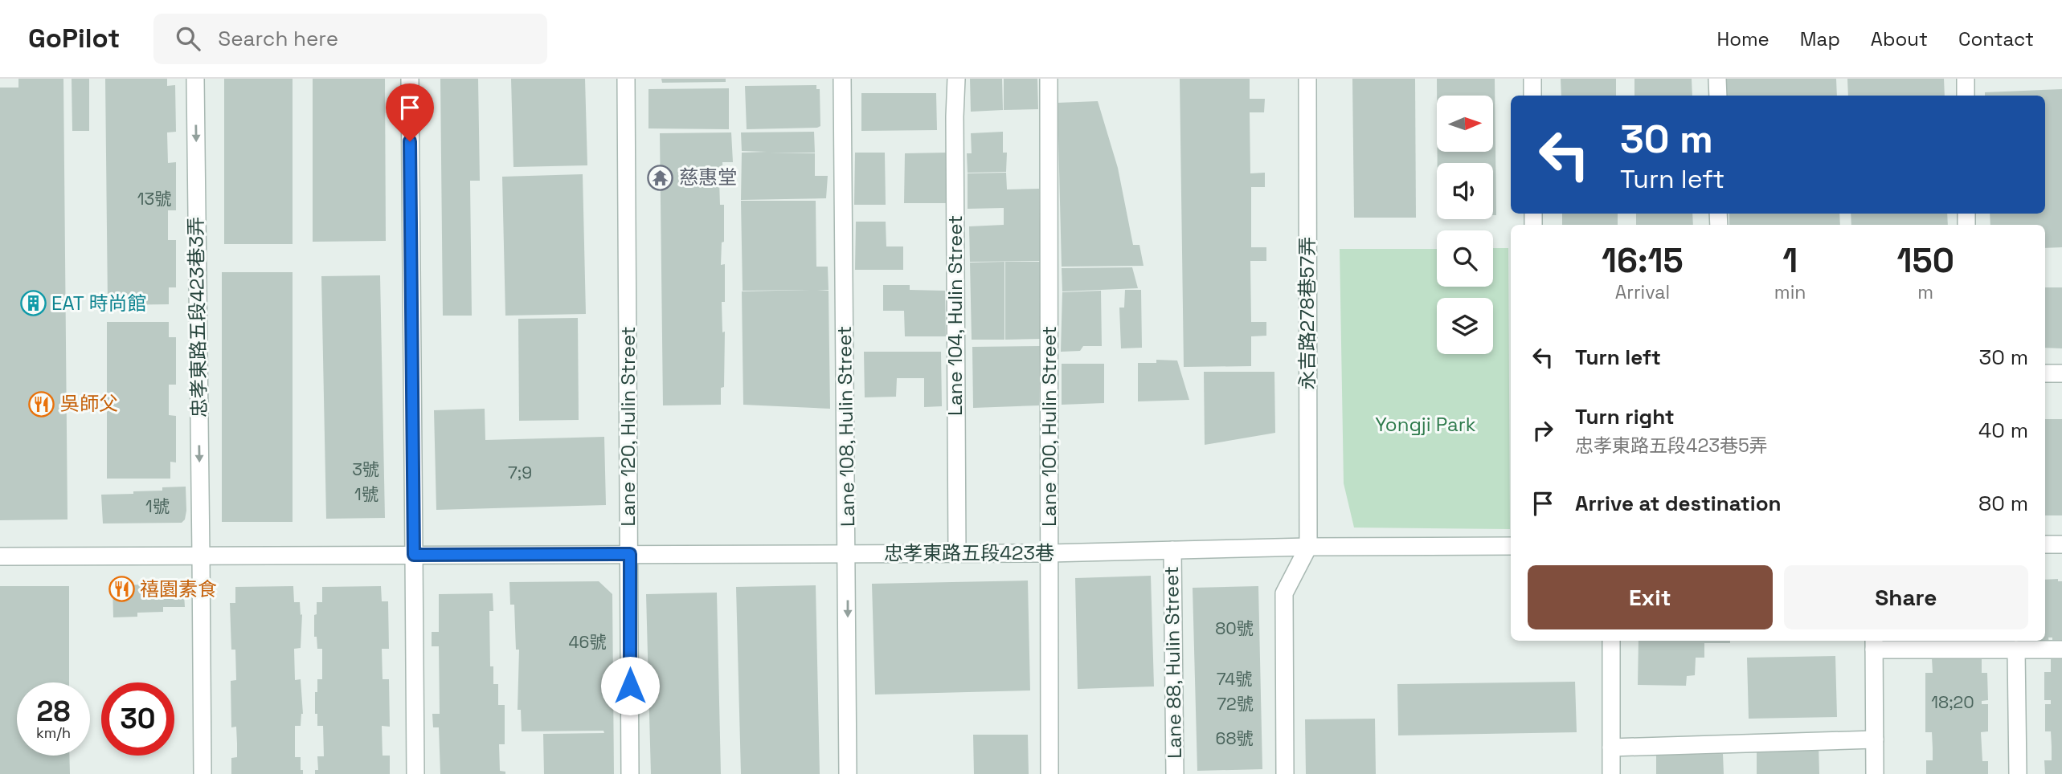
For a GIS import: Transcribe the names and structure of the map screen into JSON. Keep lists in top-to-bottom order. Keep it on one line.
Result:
{"streets":{"street":["永吉路278巷57弄","Lane 104, Hulin Street","忠孝東路五段423巷3弄","Lane 120, Hulin Street","Lane 108, Hulin Street","Lane 100, Hulin Street","忠孝東路五段423巷","Lane 88, Hulin Street"]},"crossings":[["永吉路278巷57弄","忠孝東路五段423巷"],["Lane 104, Hulin Street","忠孝東路五段423巷"],["忠孝東路五段423巷3弄","忠孝東路五段423巷"],["Lane 120, Hulin Street","忠孝東路五段423巷"],["Lane 108, Hulin Street","忠孝東路五段423巷"],["Lane 100, Hulin Street","忠孝東路五段423巷"],["忠孝東路五段423巷","Lane 88, Hulin Street"]],"one_way":["忠孝東路五段423巷3弄"],"parks":["Yongji Park"],"places":{"temple":["慈惠堂"],"building":["EAT 時尚館"],"restaurant":["吳師父","禧園素食"]},"house_numbers":["13號","3號","7;9","1號","1號","80號","46號","74號","18;20","72號","68號"],"north":"right","page":{"header":"GoPilot","search":"Search here","nav":["Home","Map","About","Contact"],"turn":["30 m","Turn left"],"eta":["16:15","Arrival","1","min","150","m"],"list":[{"name":"Turn left","value":"30 m"},{"name":"Turn right","note":"忠孝東路五段423巷5弄","value":"40 m"},{"name":"Arrive at destination","value":"80 m"}],"buttons":["Exit","Share"],"speed":"28 km/h","limit":"30"}}
